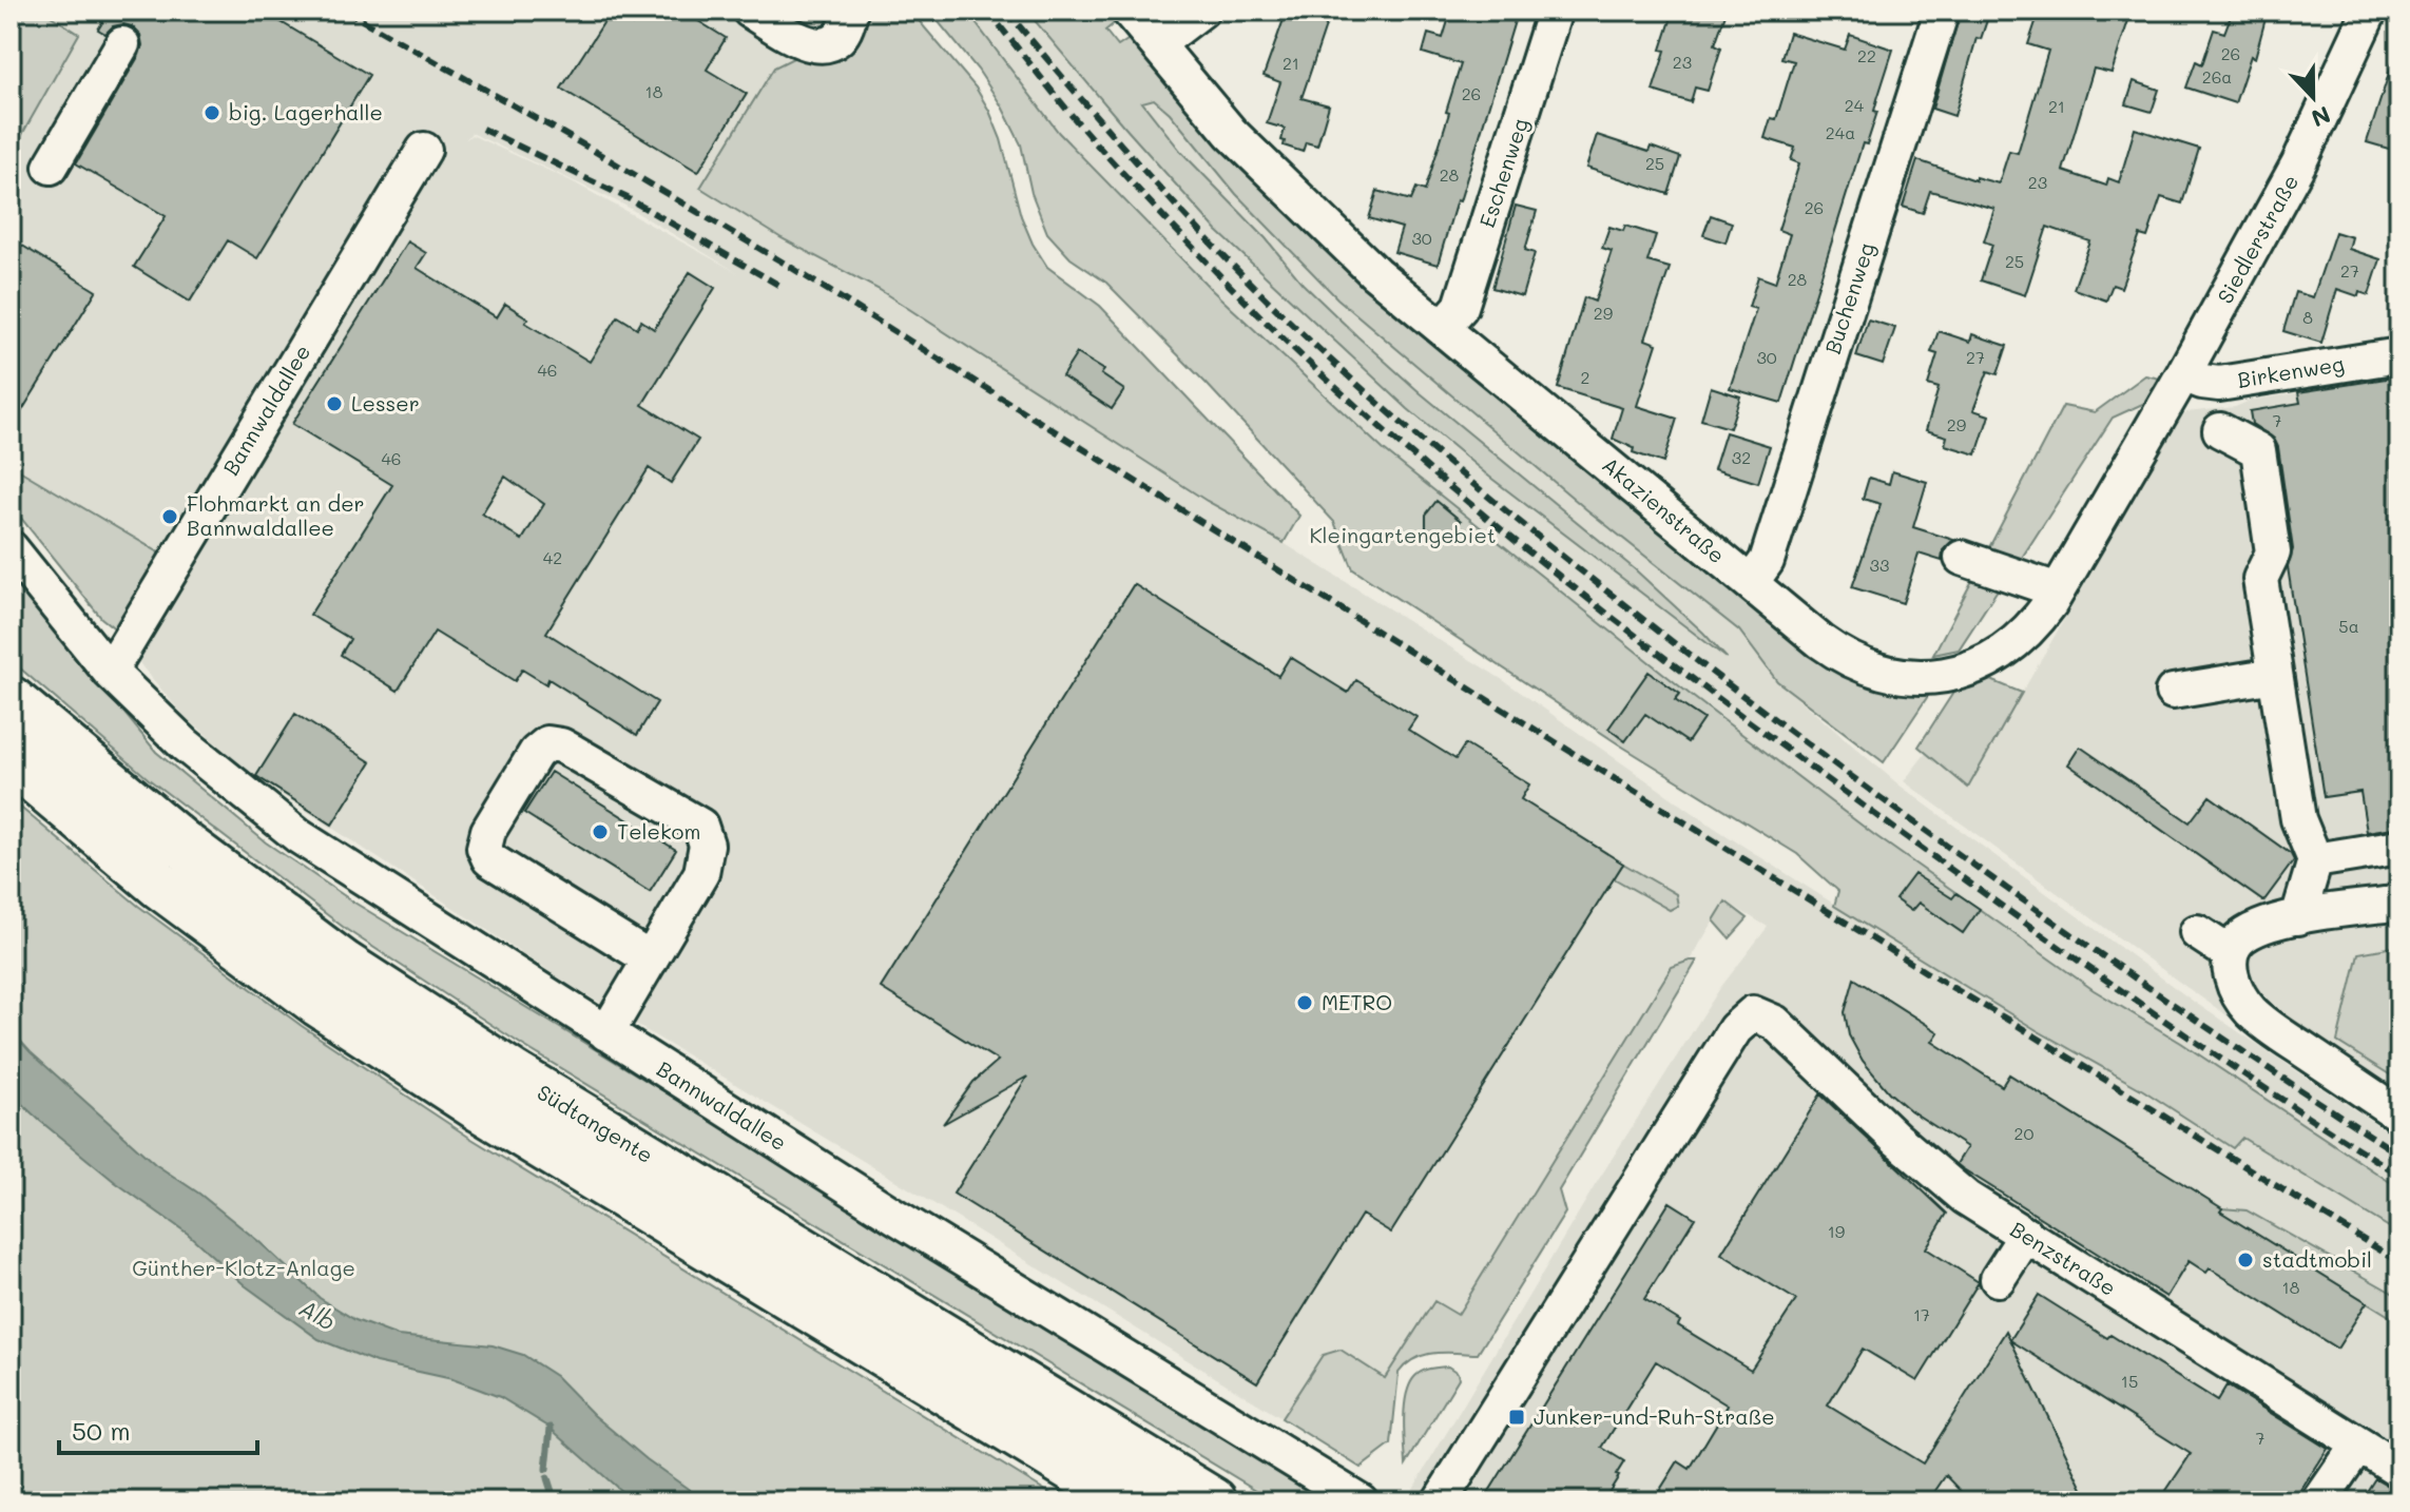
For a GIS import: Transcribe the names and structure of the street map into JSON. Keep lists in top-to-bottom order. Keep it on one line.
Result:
{"streets":{"highway":["Südtangente"],"street":["Eschenweg","Siedlerstraße","Buchenweg","Birkenweg","Bannwaldallee","Akazienstraße","Benzstraße"]},"crossings":[["Eschenweg","Akazienstraße"],["Siedlerstraße","Birkenweg"],["Siedlerstraße","Akazienstraße"],["Buchenweg","Akazienstraße"],["Birkenweg","Akazienstraße"]],"water":["Alb"],"parks":["Kleingartengebiet","Günther-Klotz-Anlage"],"places":{"other":["big. Lagerhalle","Lesser","Flohmarkt an der Bannwaldallee","Telekom","METRO","stadtmobil"],"transit":["Junker-und-Ruh-Straße"]},"house_numbers":["26","22","23","21","26a","18","26","24","21","24a","25","28","23","26","30","25","27","28","29","8","30","27","46","2","7","29","32","46","42","33","5a","20","19","18","17","15","7"],"scale_bar":"50 m","north":"bottom"}
